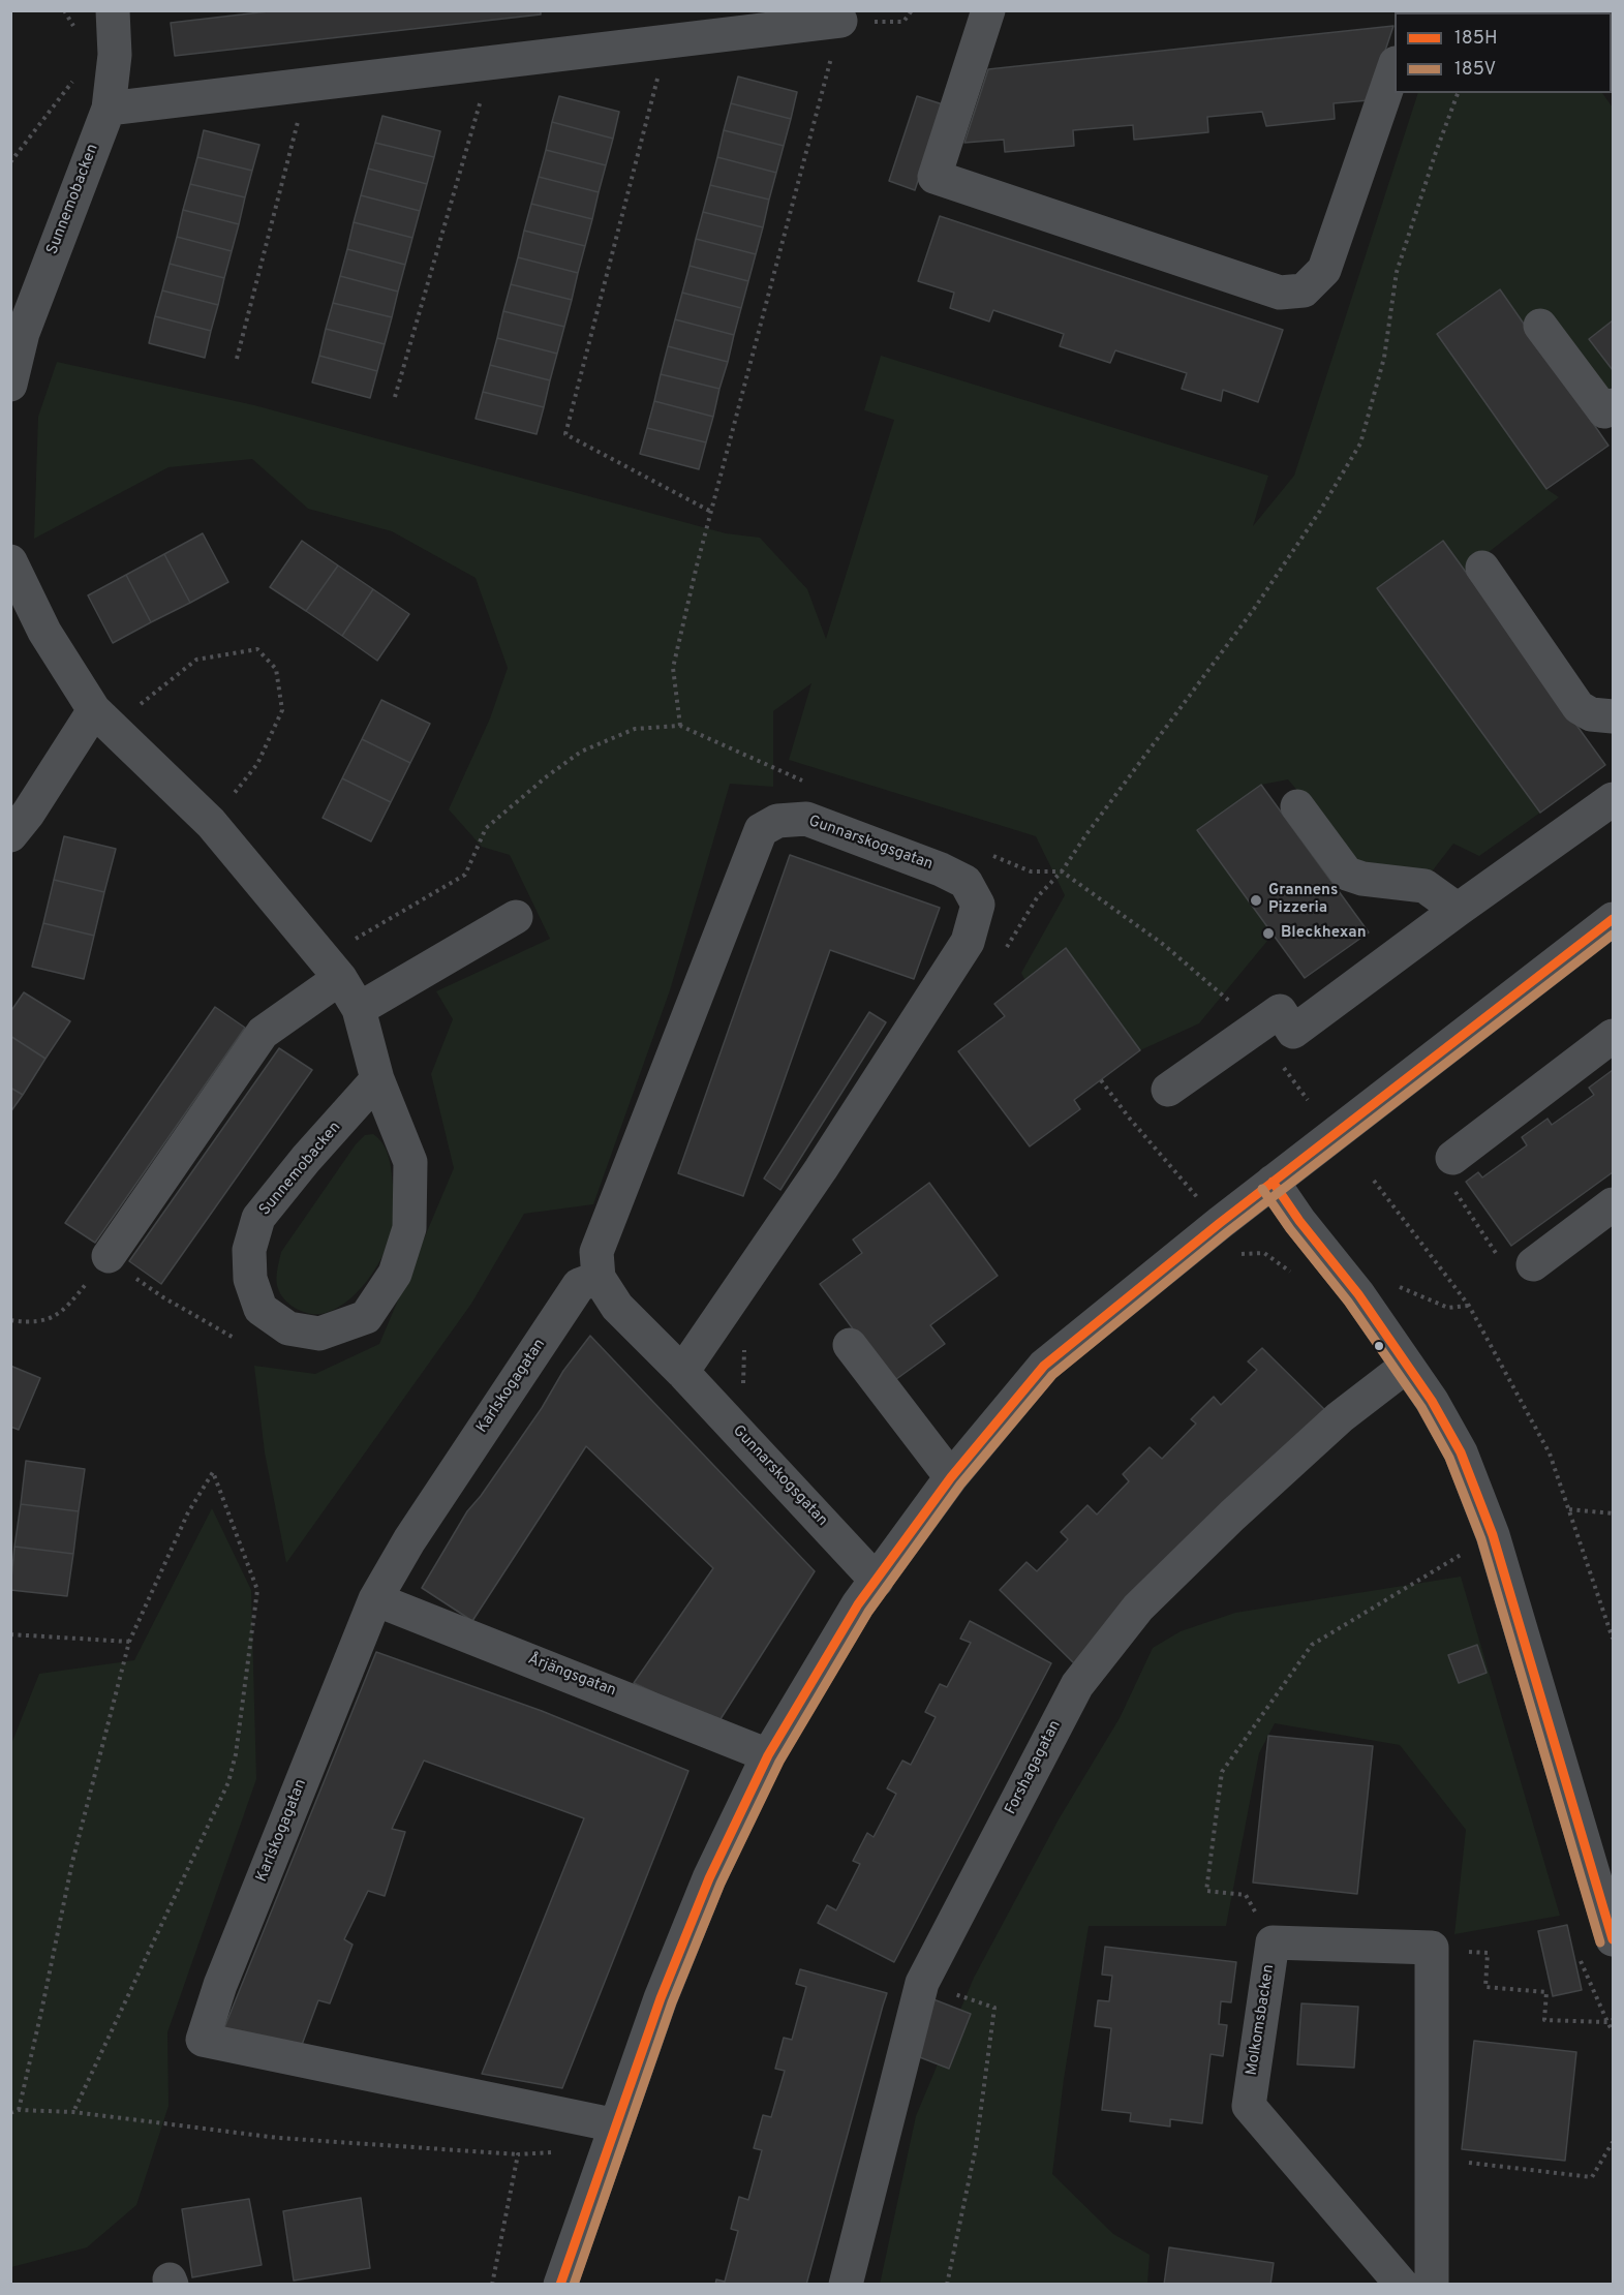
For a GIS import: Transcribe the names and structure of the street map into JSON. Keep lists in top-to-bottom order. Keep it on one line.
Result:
{"streets":{"street":["Sunnemobacken","Gunnarskogsgatan","Karlskogagatan","Årjängsgatan","Forshagagatan","Molkomsbacken"]},"crossings":[["Gunnarskogsgatan","Karlskogagatan"],["Karlskogagatan","Årjängsgatan"]],"places":["Grannens Pizzeria","Bleckhexan"],"lines":["transit line 185H","transit line 185V"],"legend":["185H","185V"]}
